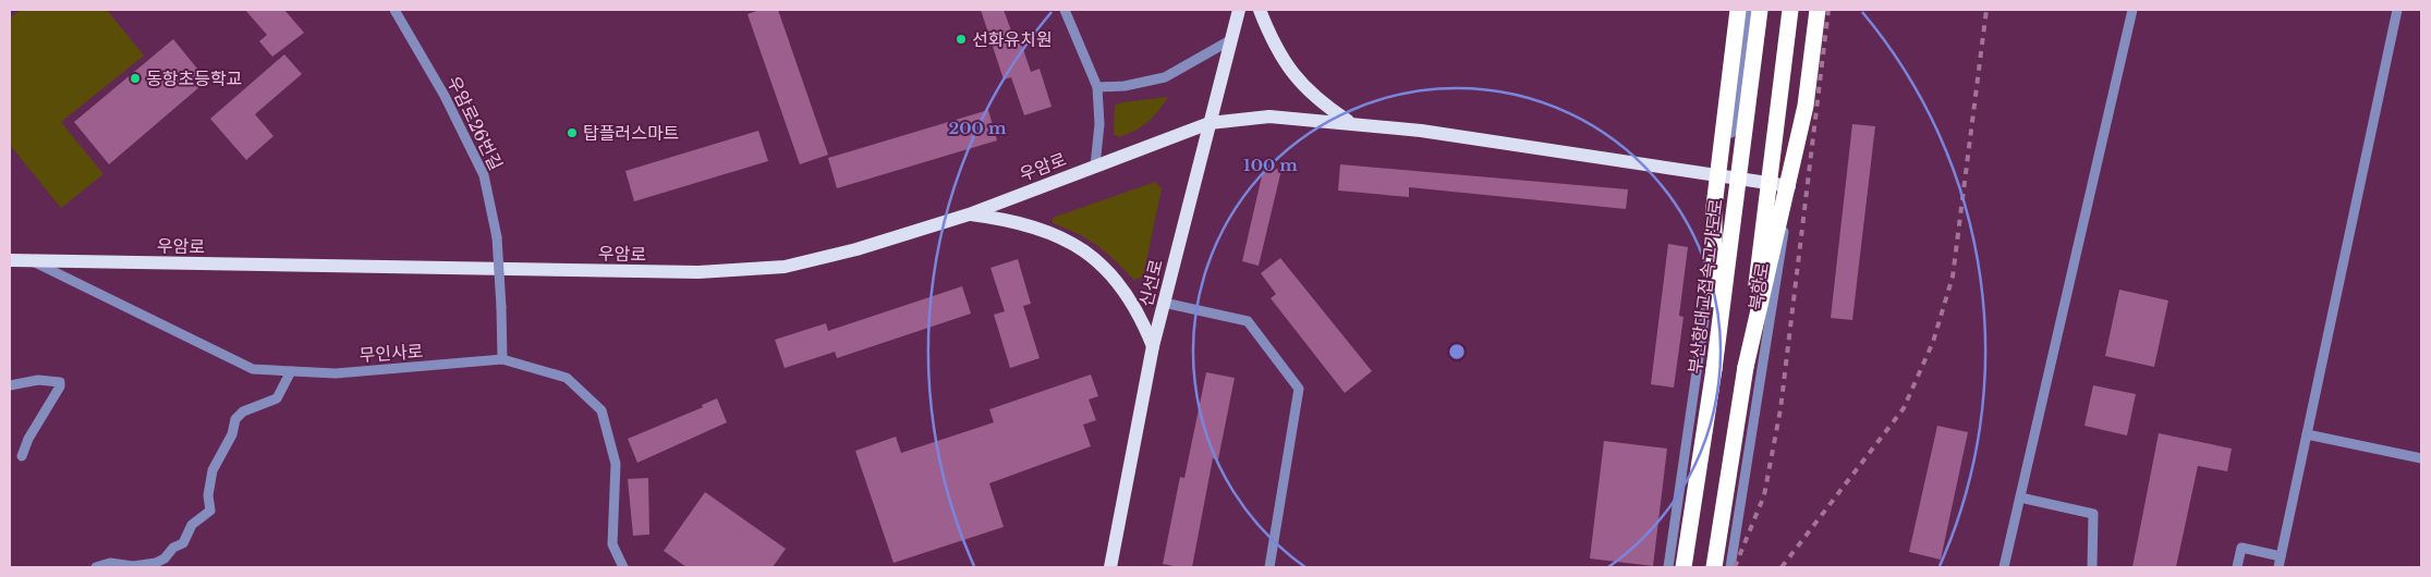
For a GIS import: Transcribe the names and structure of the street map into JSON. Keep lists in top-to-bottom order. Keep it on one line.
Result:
{"streets":{"highway":["부산항대교접속고가도로"],"main road":["우암로","신선로"],"street":["우암로26번길","북항로","무인사로"]},"crossings":[["우암로26번길","무인사로"],["우암로","신선로"],["우암로","북항로"],["우암로","무인사로"]],"places":["선화유치원","동항초등학교","탑플러스마트"],"rings":["200 m","100 m"]}
